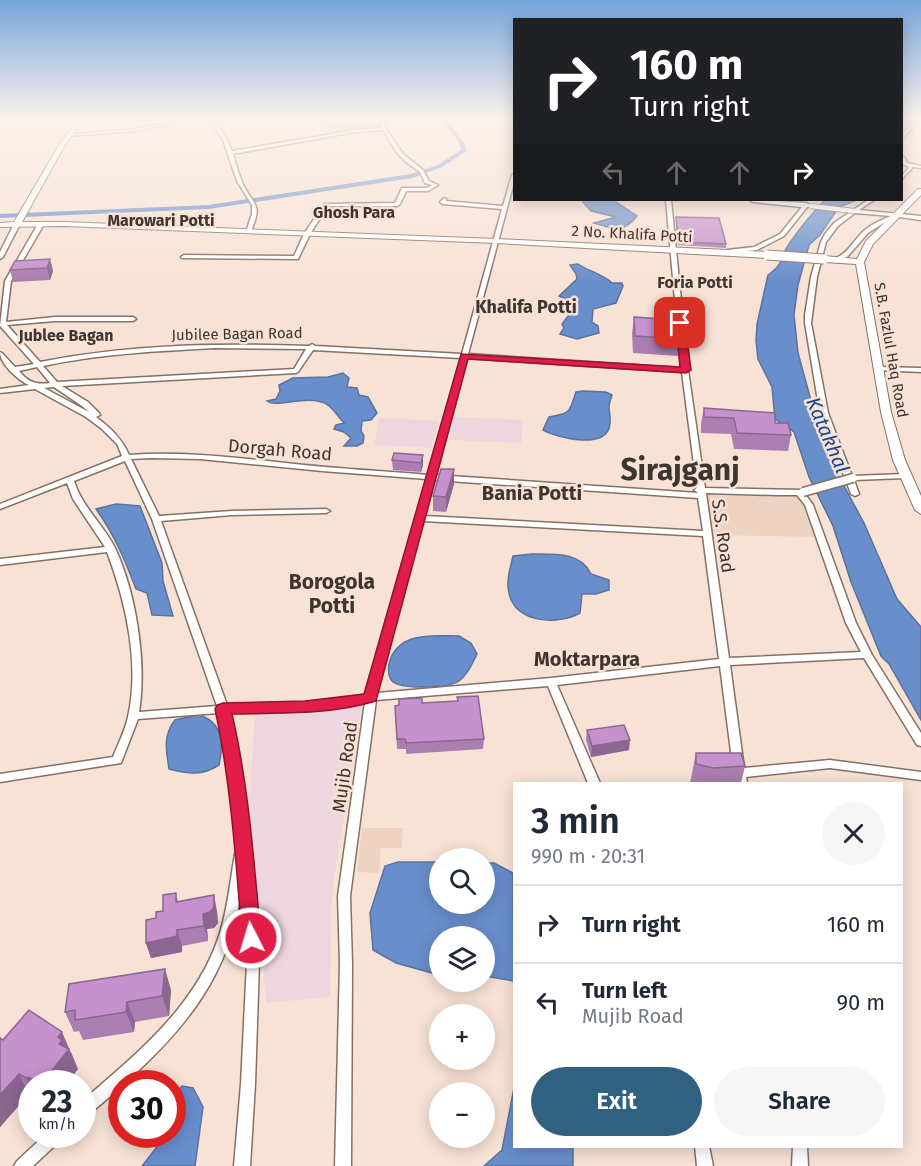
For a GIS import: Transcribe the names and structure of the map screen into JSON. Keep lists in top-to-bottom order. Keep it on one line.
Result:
{"streets":{"main road":["2 No. Khalifa Potti","S.B. Fazlul Haq Road"],"street":["Jubilee Bagan Road","Dorgah Road","S.S. Road","Mujib Road"]},"crossings":[["2 No. Khalifa Potti","S.B. Fazlul Haq Road"],["2 No. Khalifa Potti","S.S. Road"],["2 No. Khalifa Potti","Mujib Road"],["Jubilee Bagan Road","S.S. Road"],["Jubilee Bagan Road","Mujib Road"],["S.B. Fazlul Haq Road","Dorgah Road"],["Dorgah Road","S.S. Road"],["Dorgah Road","Mujib Road"]],"districts":["Ghosh Para","Marowari Potti","Foria Potti","Khalifa Potti","Jublee Bagan","Sirajganj","Bania Potti","Borogola Potti","Moktarpara"],"water":["Katakhal"],"page":{"turn":["160 m","Turn right"],"heading":["3 min","990 m · 20:31"],"map_buttons":["+","−"],"list":[{"name":"Turn right","value":"160 m"},{"name":"Turn left","note":"Mujib Road","value":"90 m"}],"buttons":["Exit","Share"],"speed":"23 km/h","limit":"30"}}
